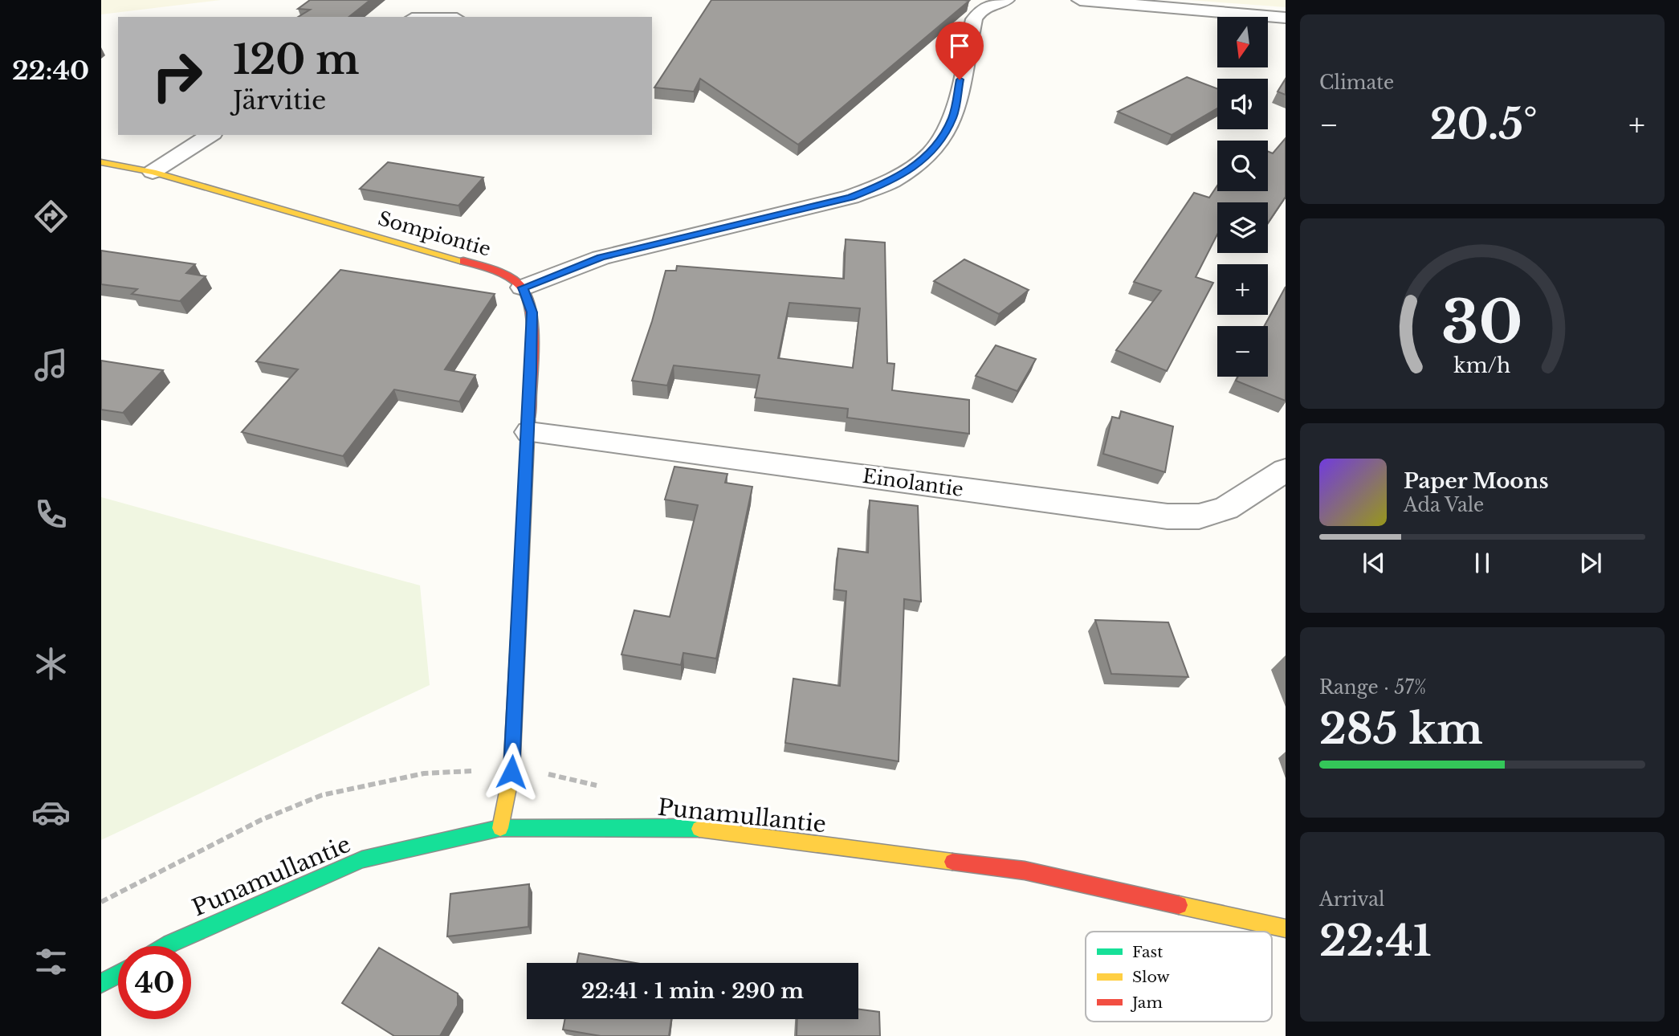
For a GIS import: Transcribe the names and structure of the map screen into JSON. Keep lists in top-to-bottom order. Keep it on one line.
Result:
{"streets":{"street":["Sompiontie","Einolantie","Punamullantie"]},"legend":["Fast","Slow","Jam"],"north":"bottom","page":{"tabs":"22:40","tile":["Climate",["Range · 57%","285 km"],["Arrival","22:41"]],"map_buttons":["+","−"],"turn":["120 m","Järvitie"],"heat":["−","20.5°","+"],"song":["Paper Moons","Ada Vale"],"limit":"40","trip":"22:41 · 1 min · 290 m","gauge":["30","km/h"]}}
